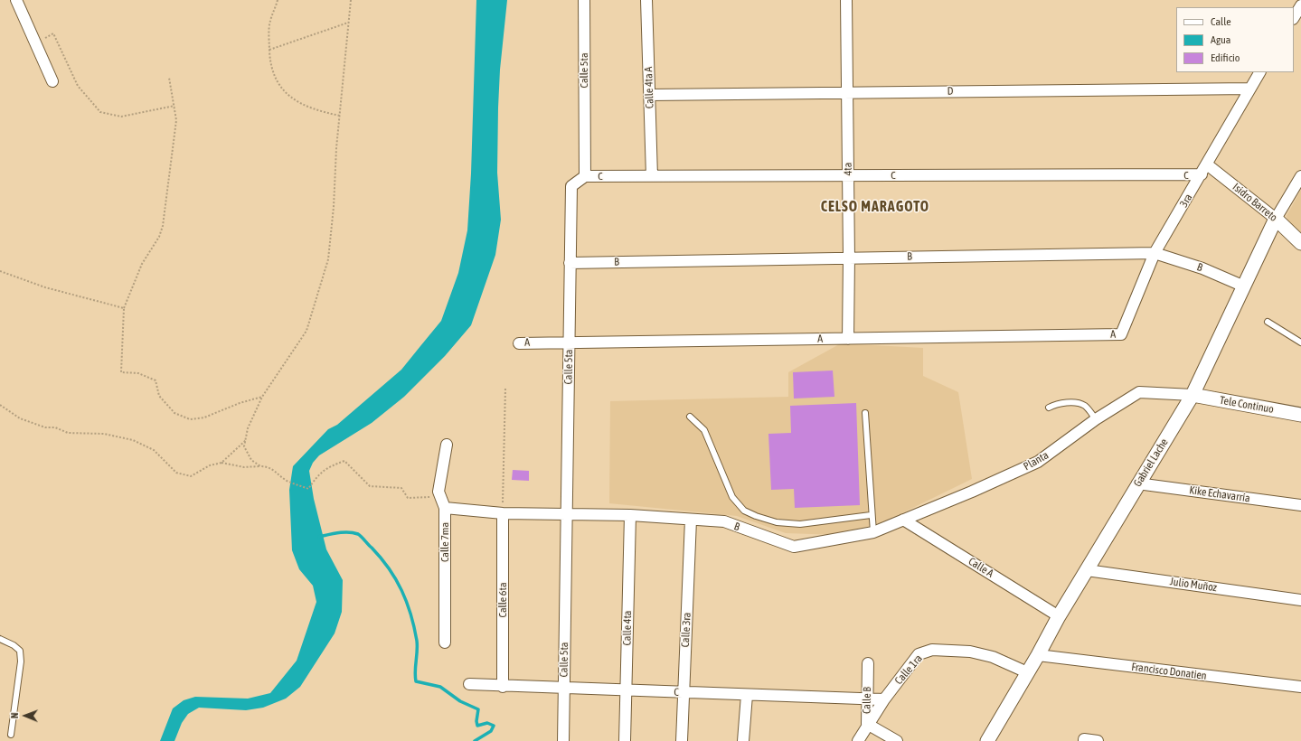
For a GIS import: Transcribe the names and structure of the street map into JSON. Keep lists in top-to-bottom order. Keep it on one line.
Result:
{"streets":{"street":["Calle 5ta","Calle 4ta A","D","4ta","C","3ra","Isidro Barreto","B","A","Tele Continuo","Planta","Gabriel Lache","Kike Echavarría","Calle 7ma","Calle A","Julio Muñoz","Calle 6ta","Calle 4ta","Calle 3ra","Calle 1ra","Francisco Donatien","Calle B"]},"crossings":[["Calle 5ta","C"],["Calle 5ta","B"],["Calle 5ta","A"],["Calle 4ta A","D"],["Calle 4ta A","C"],["D","4ta"],["D","3ra"],["4ta","C"],["4ta","B"],["4ta","A"],["C","3ra"],["C","Calle 6ta"],["C","Calle 4ta"],["C","Calle 3ra"],["C","Calle 1ra"],["C","Calle B"],["3ra","Isidro Barreto"],["3ra","B"],["3ra","A"],["Isidro Barreto","Gabriel Lache"],["B","Planta"],["B","Gabriel Lache"],["B","Calle 7ma"],["B","Calle 6ta"],["B","Calle 4ta"],["B","Calle 3ra"],["Tele Continuo","Planta"],["Tele Continuo","Gabriel Lache"],["Planta","Gabriel Lache"],["Planta","Calle A"],["Gabriel Lache","Kike Echavarría"],["Gabriel Lache","Calle A"],["Gabriel Lache","Julio Muñoz"],["Gabriel Lache","Calle 1ra"],["Gabriel Lache","Francisco Donatien"],["Calle 1ra","Calle B"]],"districts":["CELSO MARAGOTO"],"legend":["Calle","Agua","Edificio"],"north":"left"}
